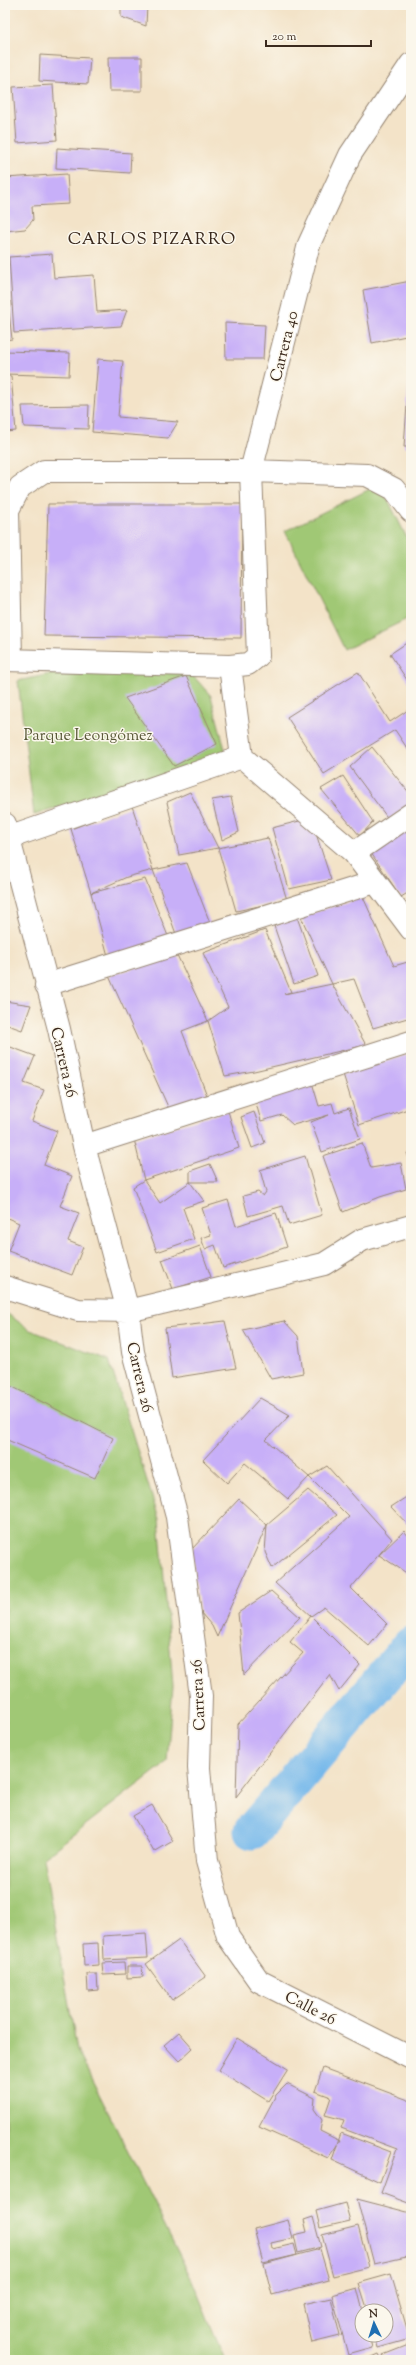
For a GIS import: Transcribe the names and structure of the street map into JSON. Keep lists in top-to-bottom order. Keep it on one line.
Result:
{"streets":{"street":["Carrera 40","Carrera 26","Calle 26"]},"crossings":[["Carrera 26","Calle 26"]],"districts":["CARLOS PIZARRO"],"parks":["Parque Leongómez"],"scale_bar":"20 m","north":"top"}
